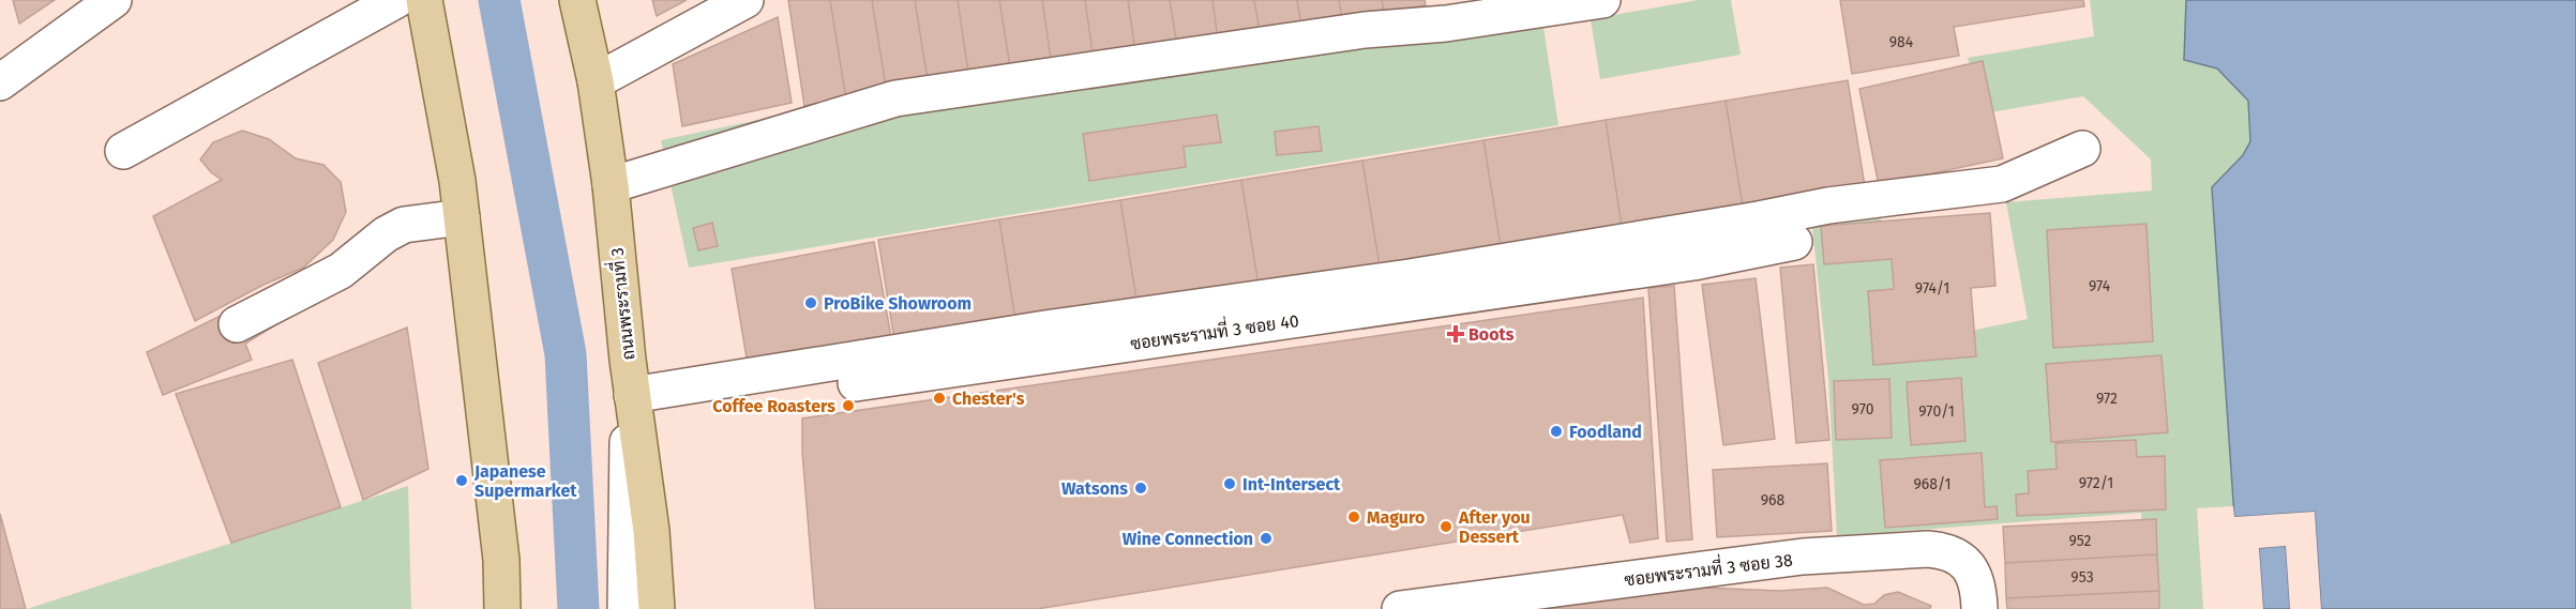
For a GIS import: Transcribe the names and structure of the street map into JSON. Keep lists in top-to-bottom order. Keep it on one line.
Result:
{"streets":{"main road":["ถนนพระรามที่ 3"],"street":["ซอยพระรามที่ 3 ซอย 40","ซอยพระรามที่ 3 ซอย 38"]},"crossings":[["ถนนพระรามที่ 3","ซอยพระรามที่ 3 ซอย 40"]],"places":{"other":["ProBike Showroom","Chester's","Coffee Roasters","Foodland","Japanese Supermarket","Int-Intersect","Watsons","Maguro","After you Dessert","Wine Connection"],"health":["Boots"]},"house_numbers":["984","974","974/1","972","970","970/1","972/1","968/1","968","952","953"]}
